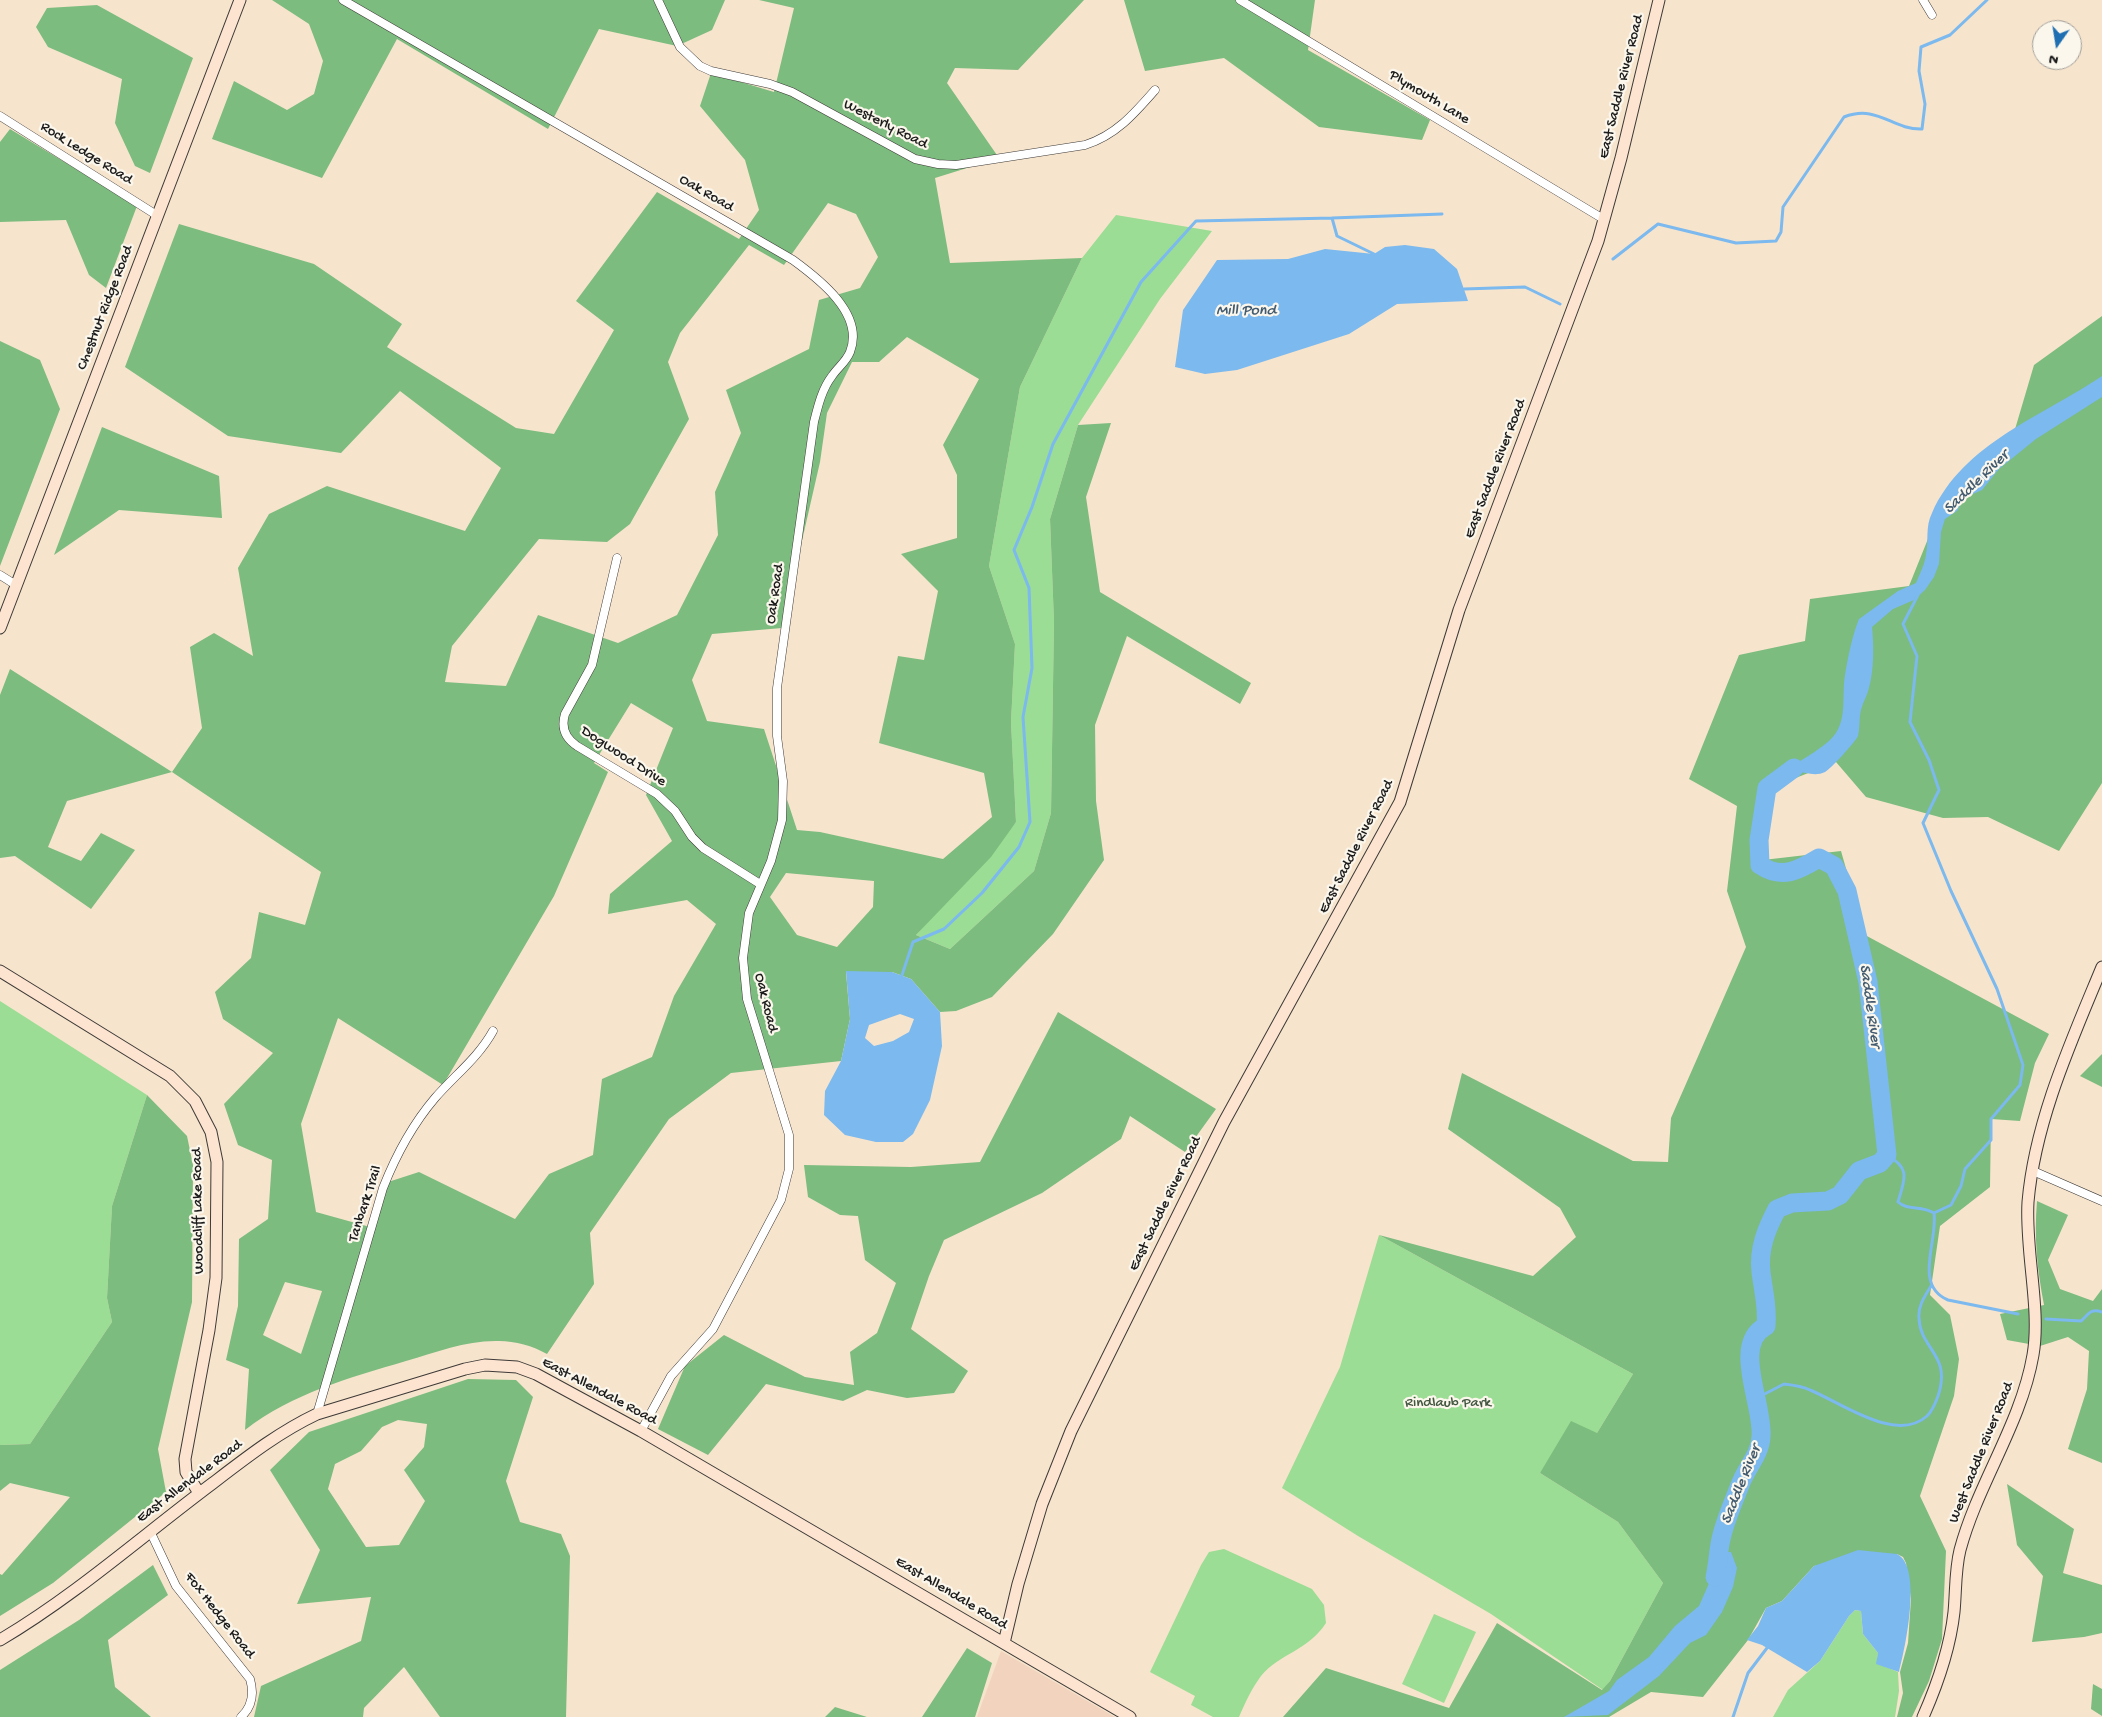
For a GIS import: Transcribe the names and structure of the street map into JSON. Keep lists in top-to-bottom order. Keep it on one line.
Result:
{"streets":{"main road":["East Saddle River Road","Chestnut Ridge Road","Woodcliff Lake Road","East Allendale Road","West Saddle River Road"],"street":["Plymouth Lane","Westerly Road","Rock Ledge Road","Oak Road","Dogwood Drive","Tanbark Trail","Fox Hedge Road"]},"crossings":[["East Saddle River Road","Plymouth Lane"],["East Saddle River Road","East Allendale Road"],["Rock Ledge Road","Chestnut Ridge Road"],["Oak Road","Dogwood Drive"],["Oak Road","East Allendale Road"],["Tanbark Trail","East Allendale Road"],["Woodcliff Lake Road","East Allendale Road"],["East Allendale Road","Fox Hedge Road"]],"water":["Mill Pond","Saddle River"],"parks":["Rindlaub Park"],"north":"bottom"}
